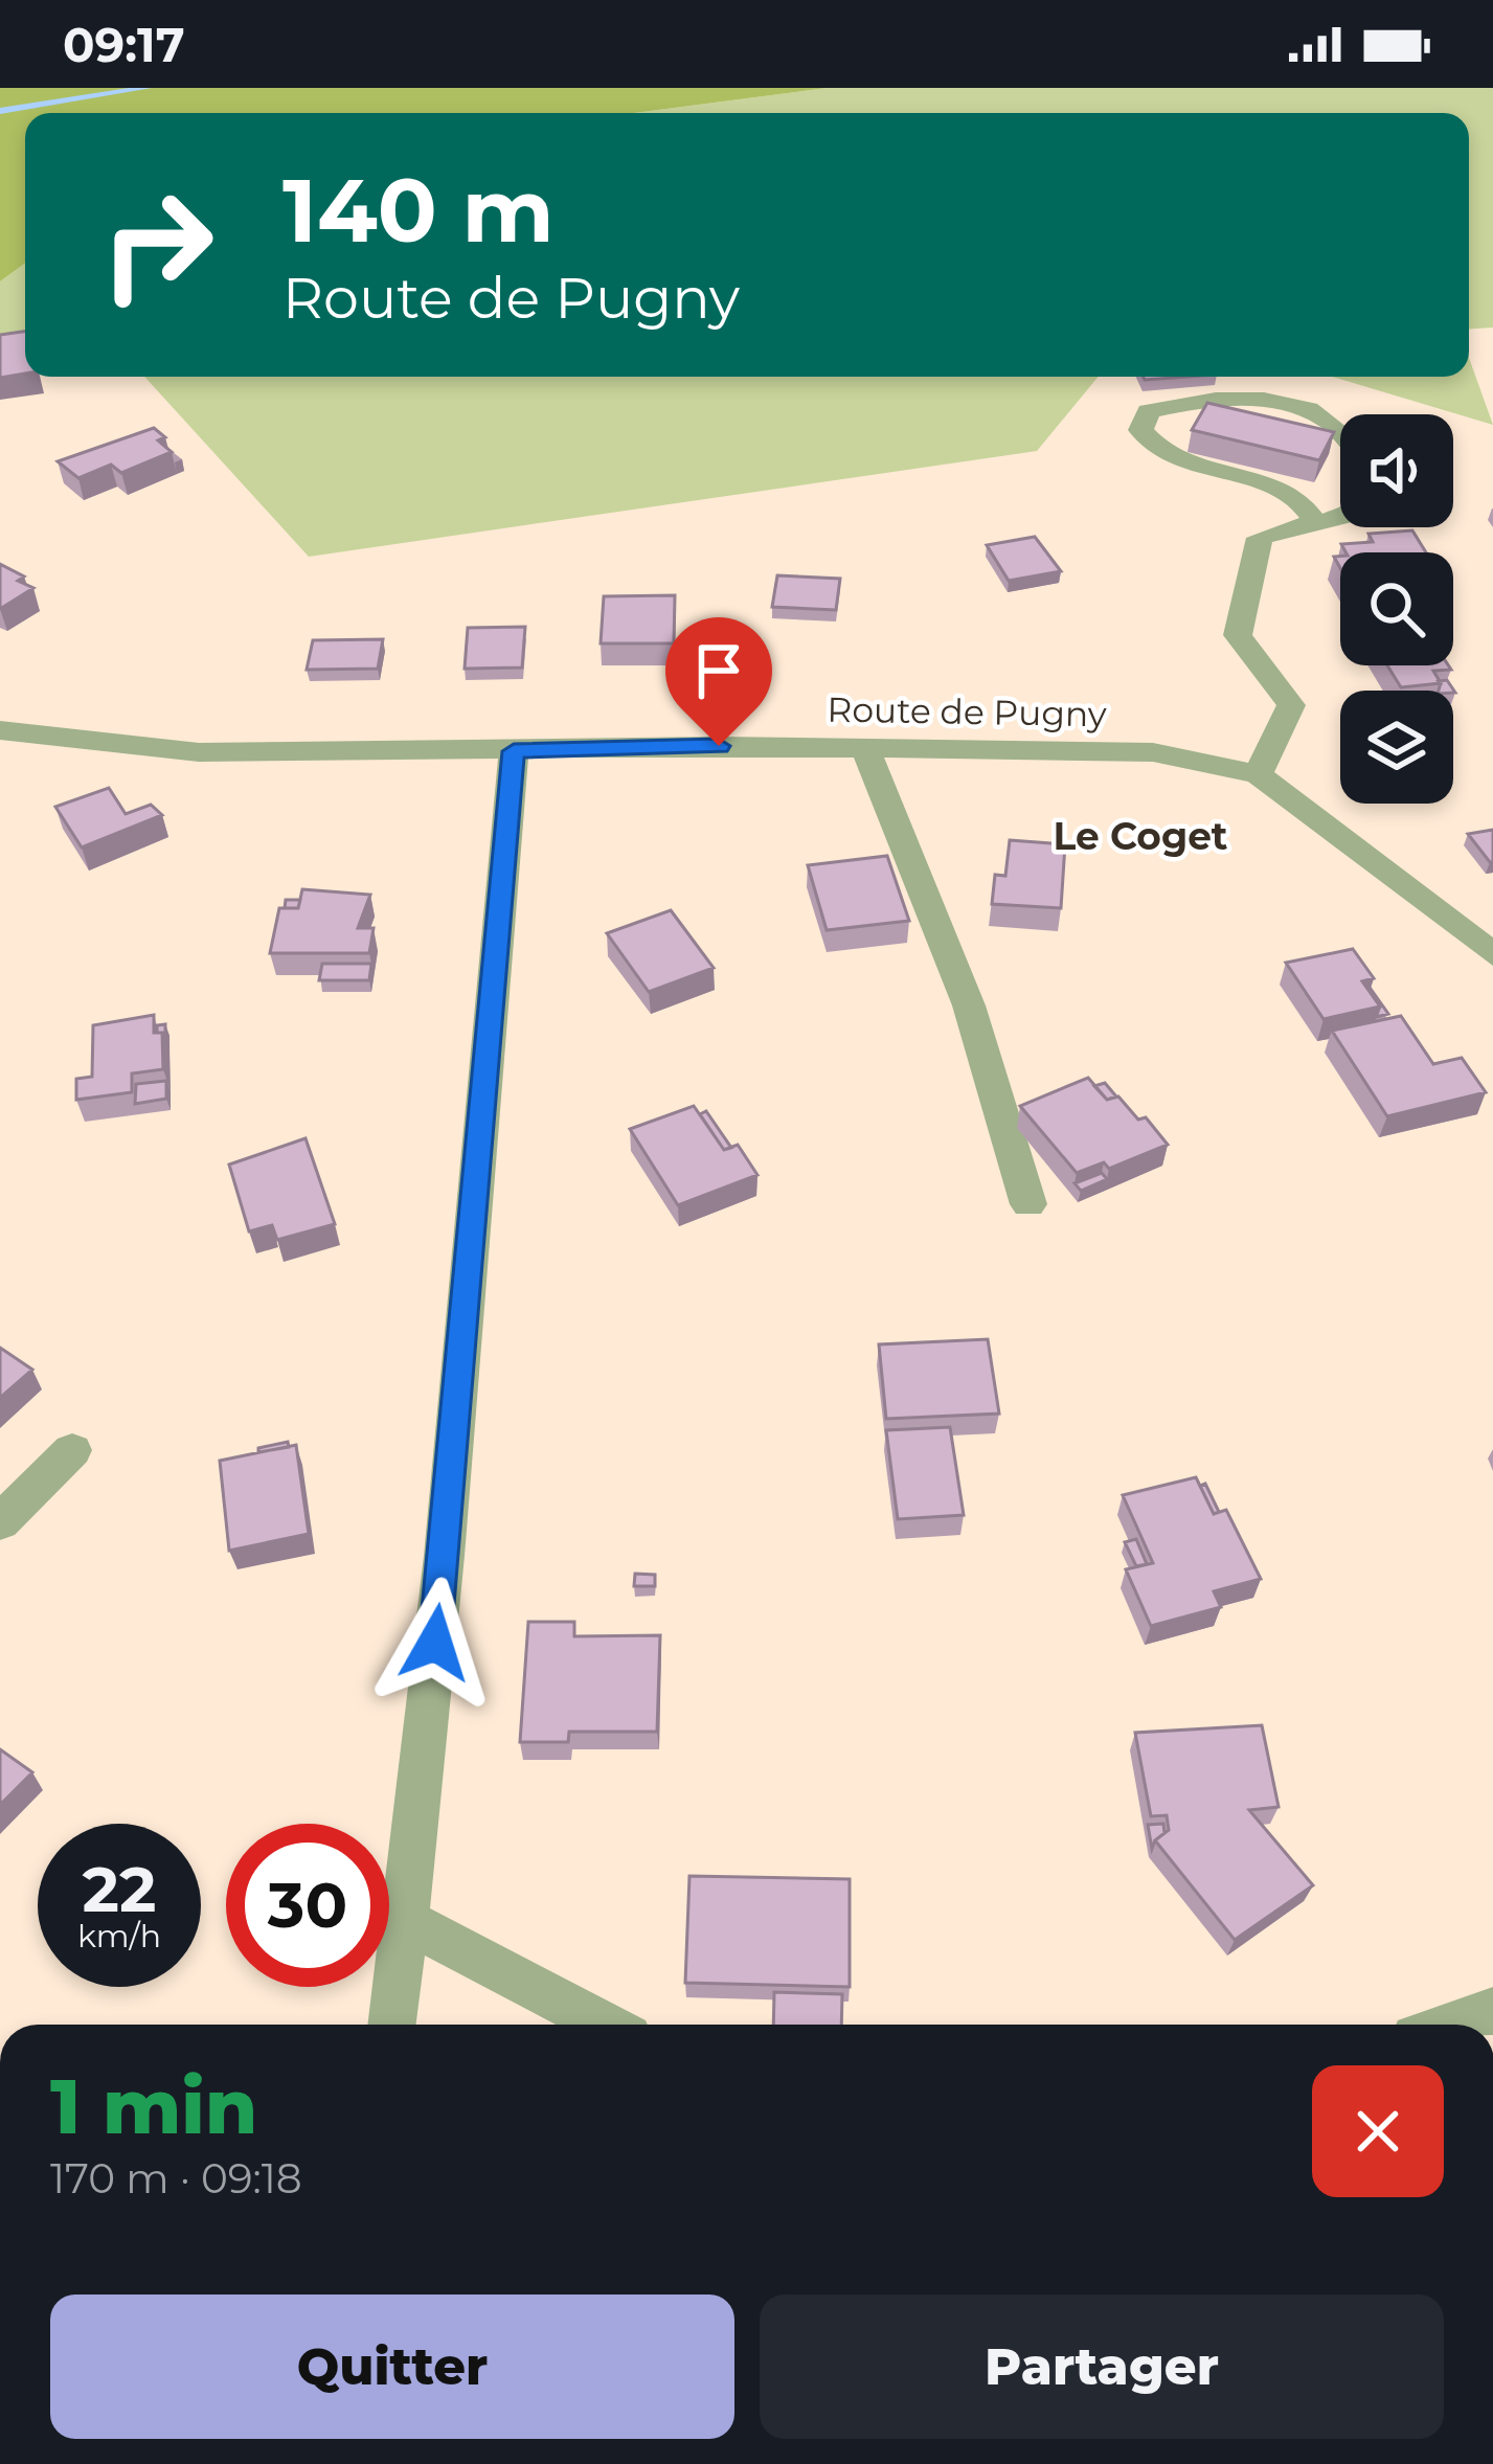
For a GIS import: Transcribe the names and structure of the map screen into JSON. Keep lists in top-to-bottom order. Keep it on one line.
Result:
{"streets":{"street":["Route de Pugny"]},"districts":["Le Coget"],"page":{"status":"09:17","turn":["140 m","Route de Pugny"],"speed":"22 km/h","limit":"30","heading":["1 min","170 m · 09:18"],"buttons":["Quitter","Partager"]}}
